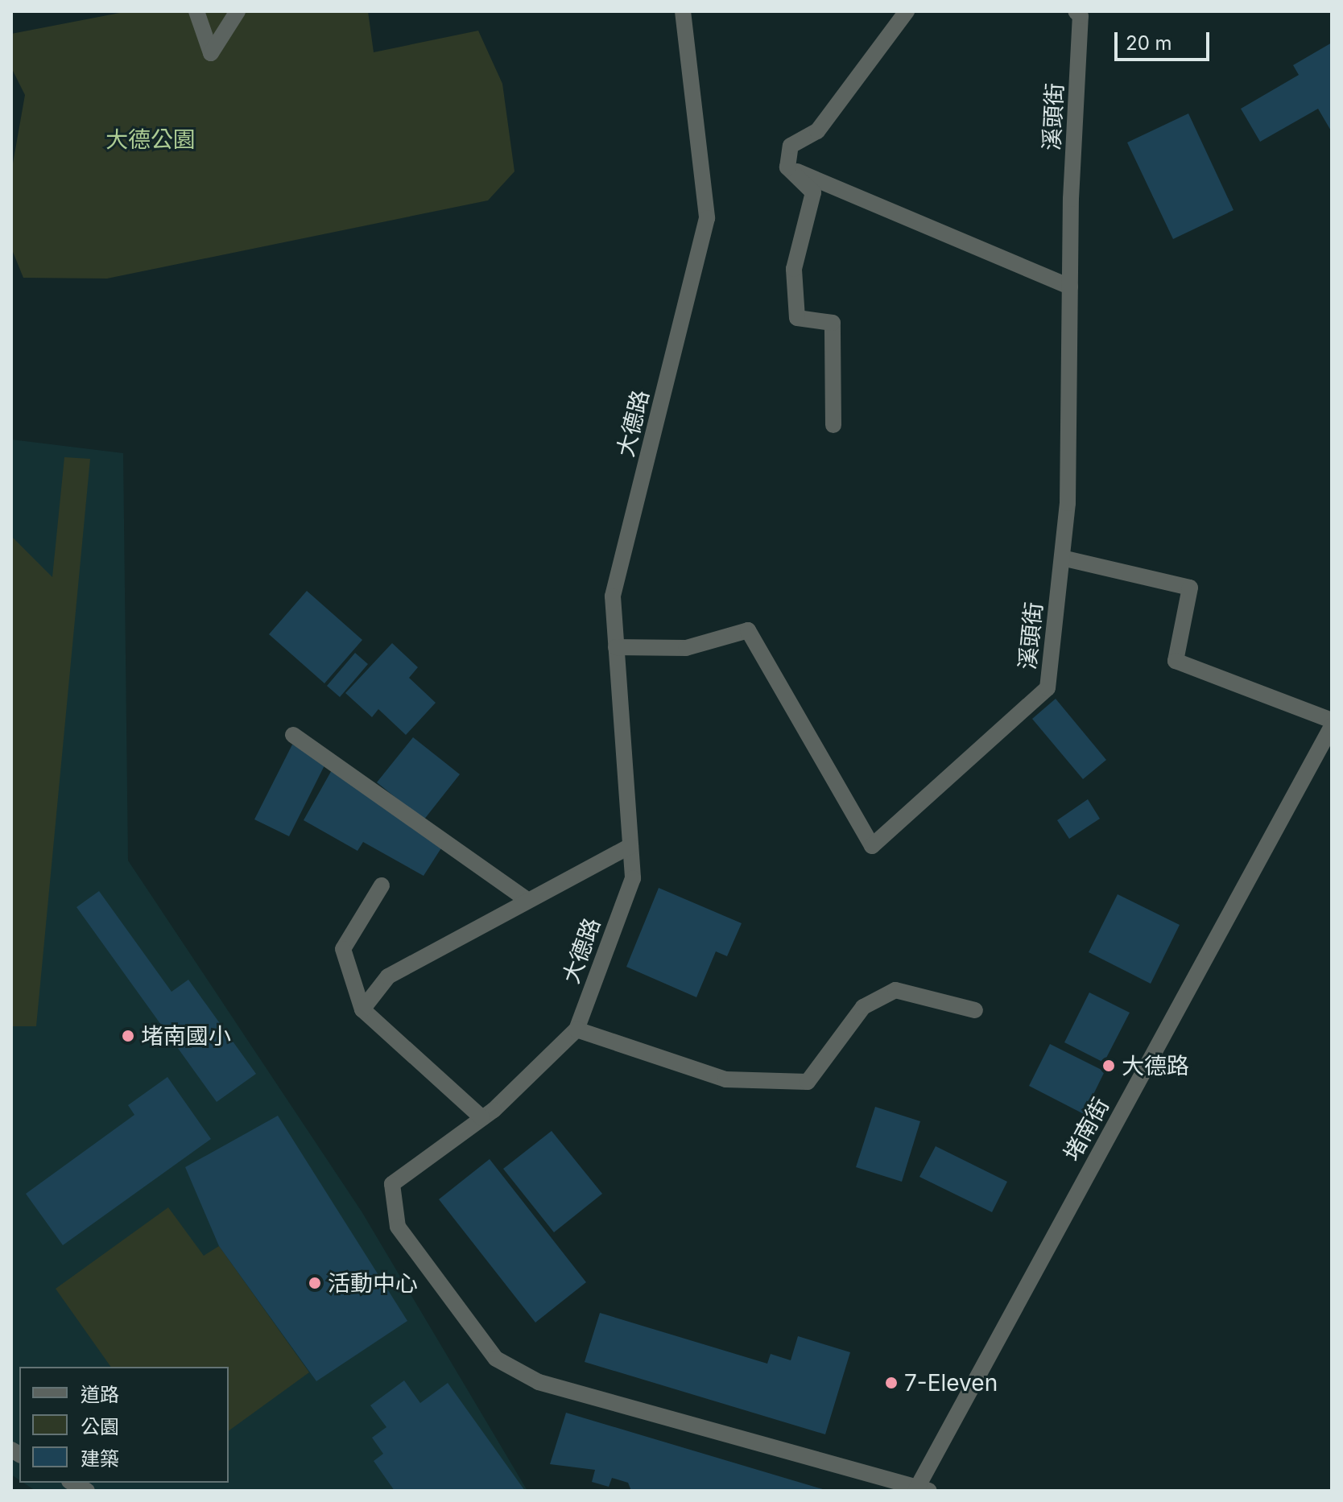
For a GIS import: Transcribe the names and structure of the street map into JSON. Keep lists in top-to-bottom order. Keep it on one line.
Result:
{"streets":{"street":["溪頭街","大德路","堵南街"]},"crossings":[["溪頭街","大德路"],["大德路","堵南街"]],"parks":["大德公園"],"places":["堵南國小","大德路","活動中心","7-Eleven"],"legend":["道路","公園","建築"],"scale_bar":"20 m"}
